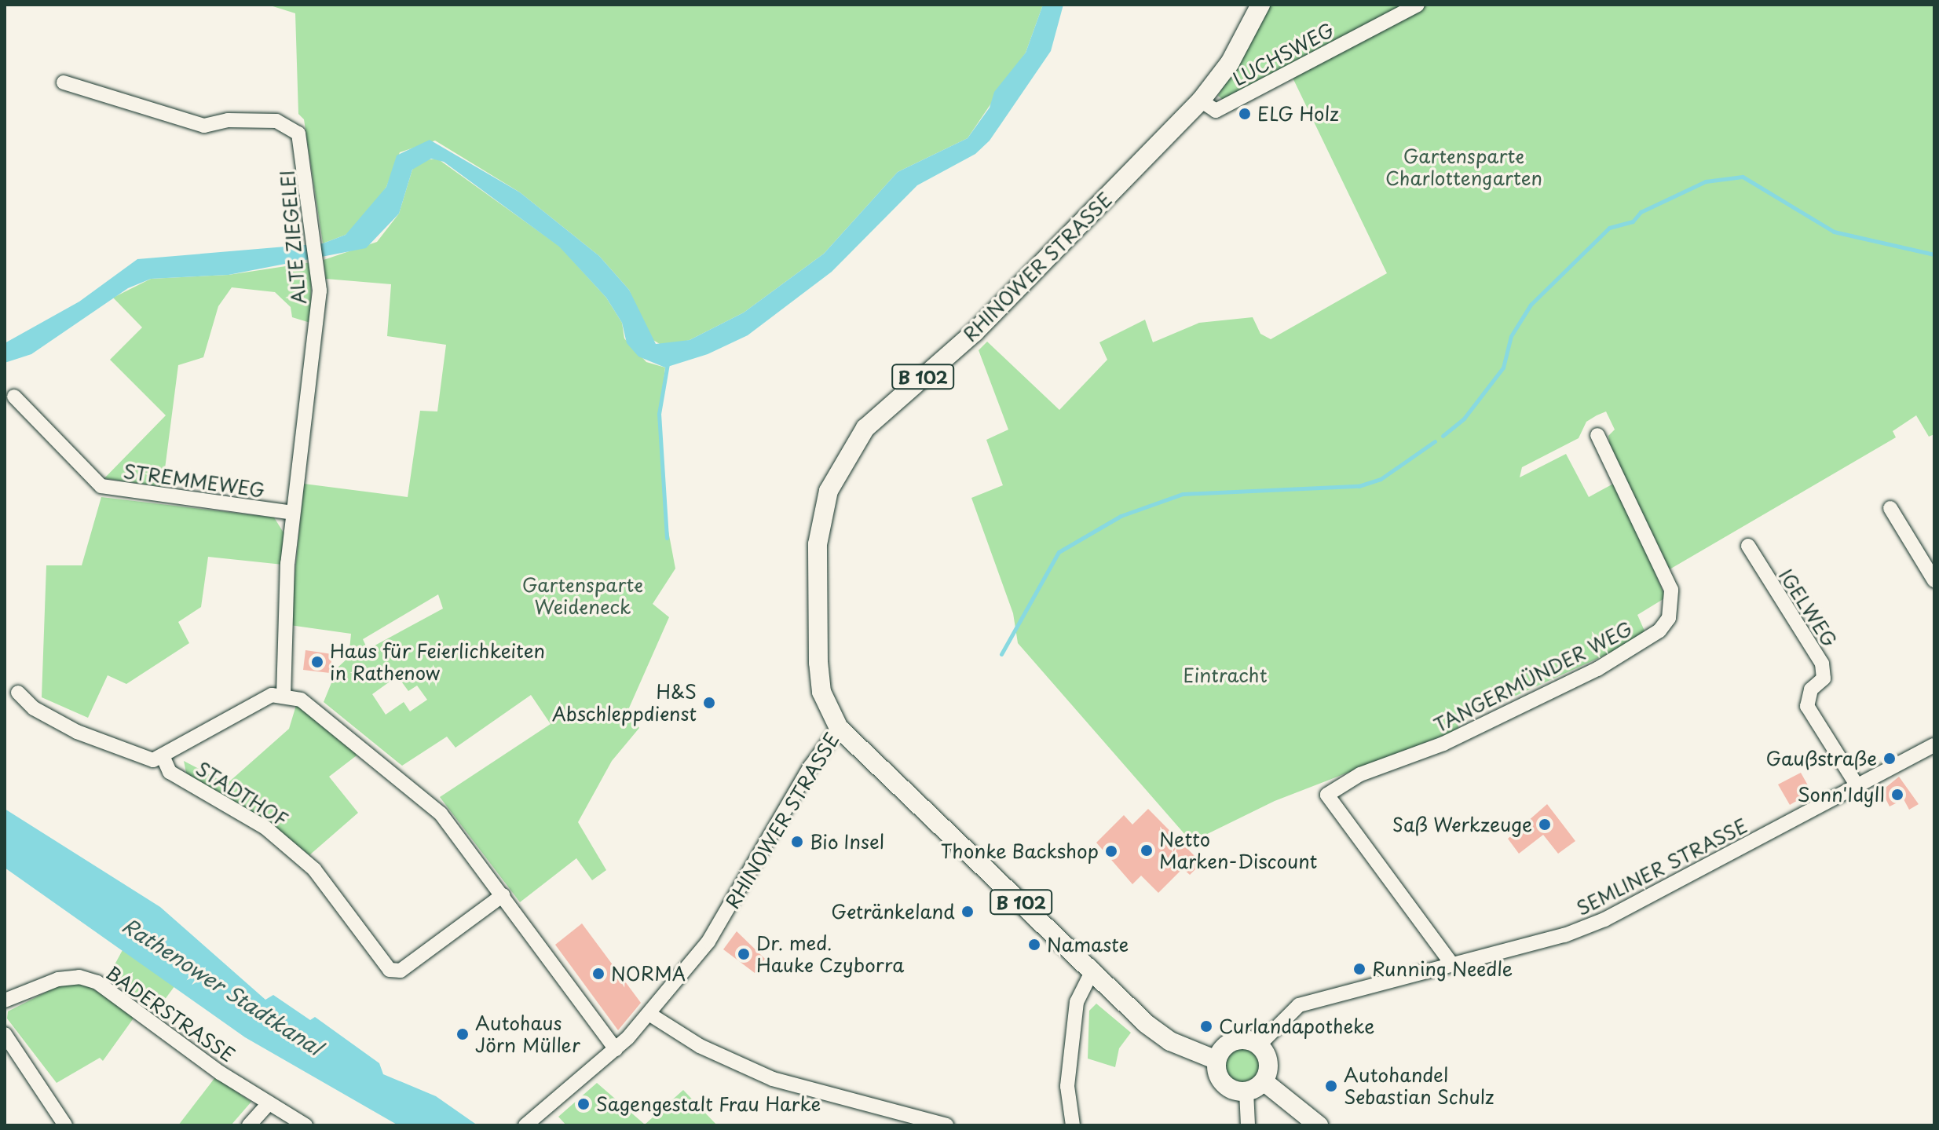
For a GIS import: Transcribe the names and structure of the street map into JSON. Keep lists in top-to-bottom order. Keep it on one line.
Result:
{"streets":{"main road":["RHINOWER STRASSE","B 102"],"street":["LUCHSWEG","ALTE ZIEGELEI","STREMMEWEG","IGELWEG","TANGERMÜNDER WEG","STADTHOF","SEMLINER STRASSE","BADERSTRASSE"]},"crossings":[["LUCHSWEG","RHINOWER STRASSE"],["ALTE ZIEGELEI","STREMMEWEG"],["RHINOWER STRASSE","B 102"],["B 102","SEMLINER STRASSE"],["IGELWEG","SEMLINER STRASSE"],["TANGERMÜNDER WEG","SEMLINER STRASSE"]],"water":["Rathenower Stadtkanal"],"parks":["Gartensparte Charlottengarten","Gartensparte Weideneck","Eintracht"],"places":["ELG Holz","Haus für Feierlichkeiten in Rathenow","H&S Abschleppdienst","Gaußstraße","Sonn'Idyll","Saß Werkzeuge","Bio Insel","Netto Marken-Discount","Thonke Backshop","Getränkeland","Namaste","Dr. med. Hauke Czyborra","Running Needle","NORMA","Curlandapotheke","Autohaus Jörn Müller","Autohandel Sebastian Schulz","Sagengestalt Frau Harke"]}
